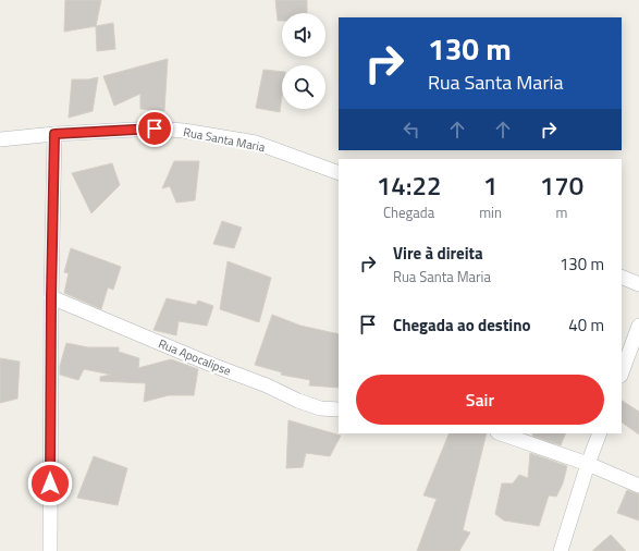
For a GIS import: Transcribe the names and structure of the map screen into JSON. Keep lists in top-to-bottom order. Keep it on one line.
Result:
{"streets":{"street":["Rua Santa Maria","Rua Apocalipse"]},"page":{"turn":["130 m","Rua Santa Maria"],"eta":["14:22","Chegada","1","min","170","m"],"list":[{"name":"Vire à direita","note":"Rua Santa Maria","value":"130 m"},{"name":"Chegada ao destino","value":"40 m"}],"buttons":"Sair"}}
